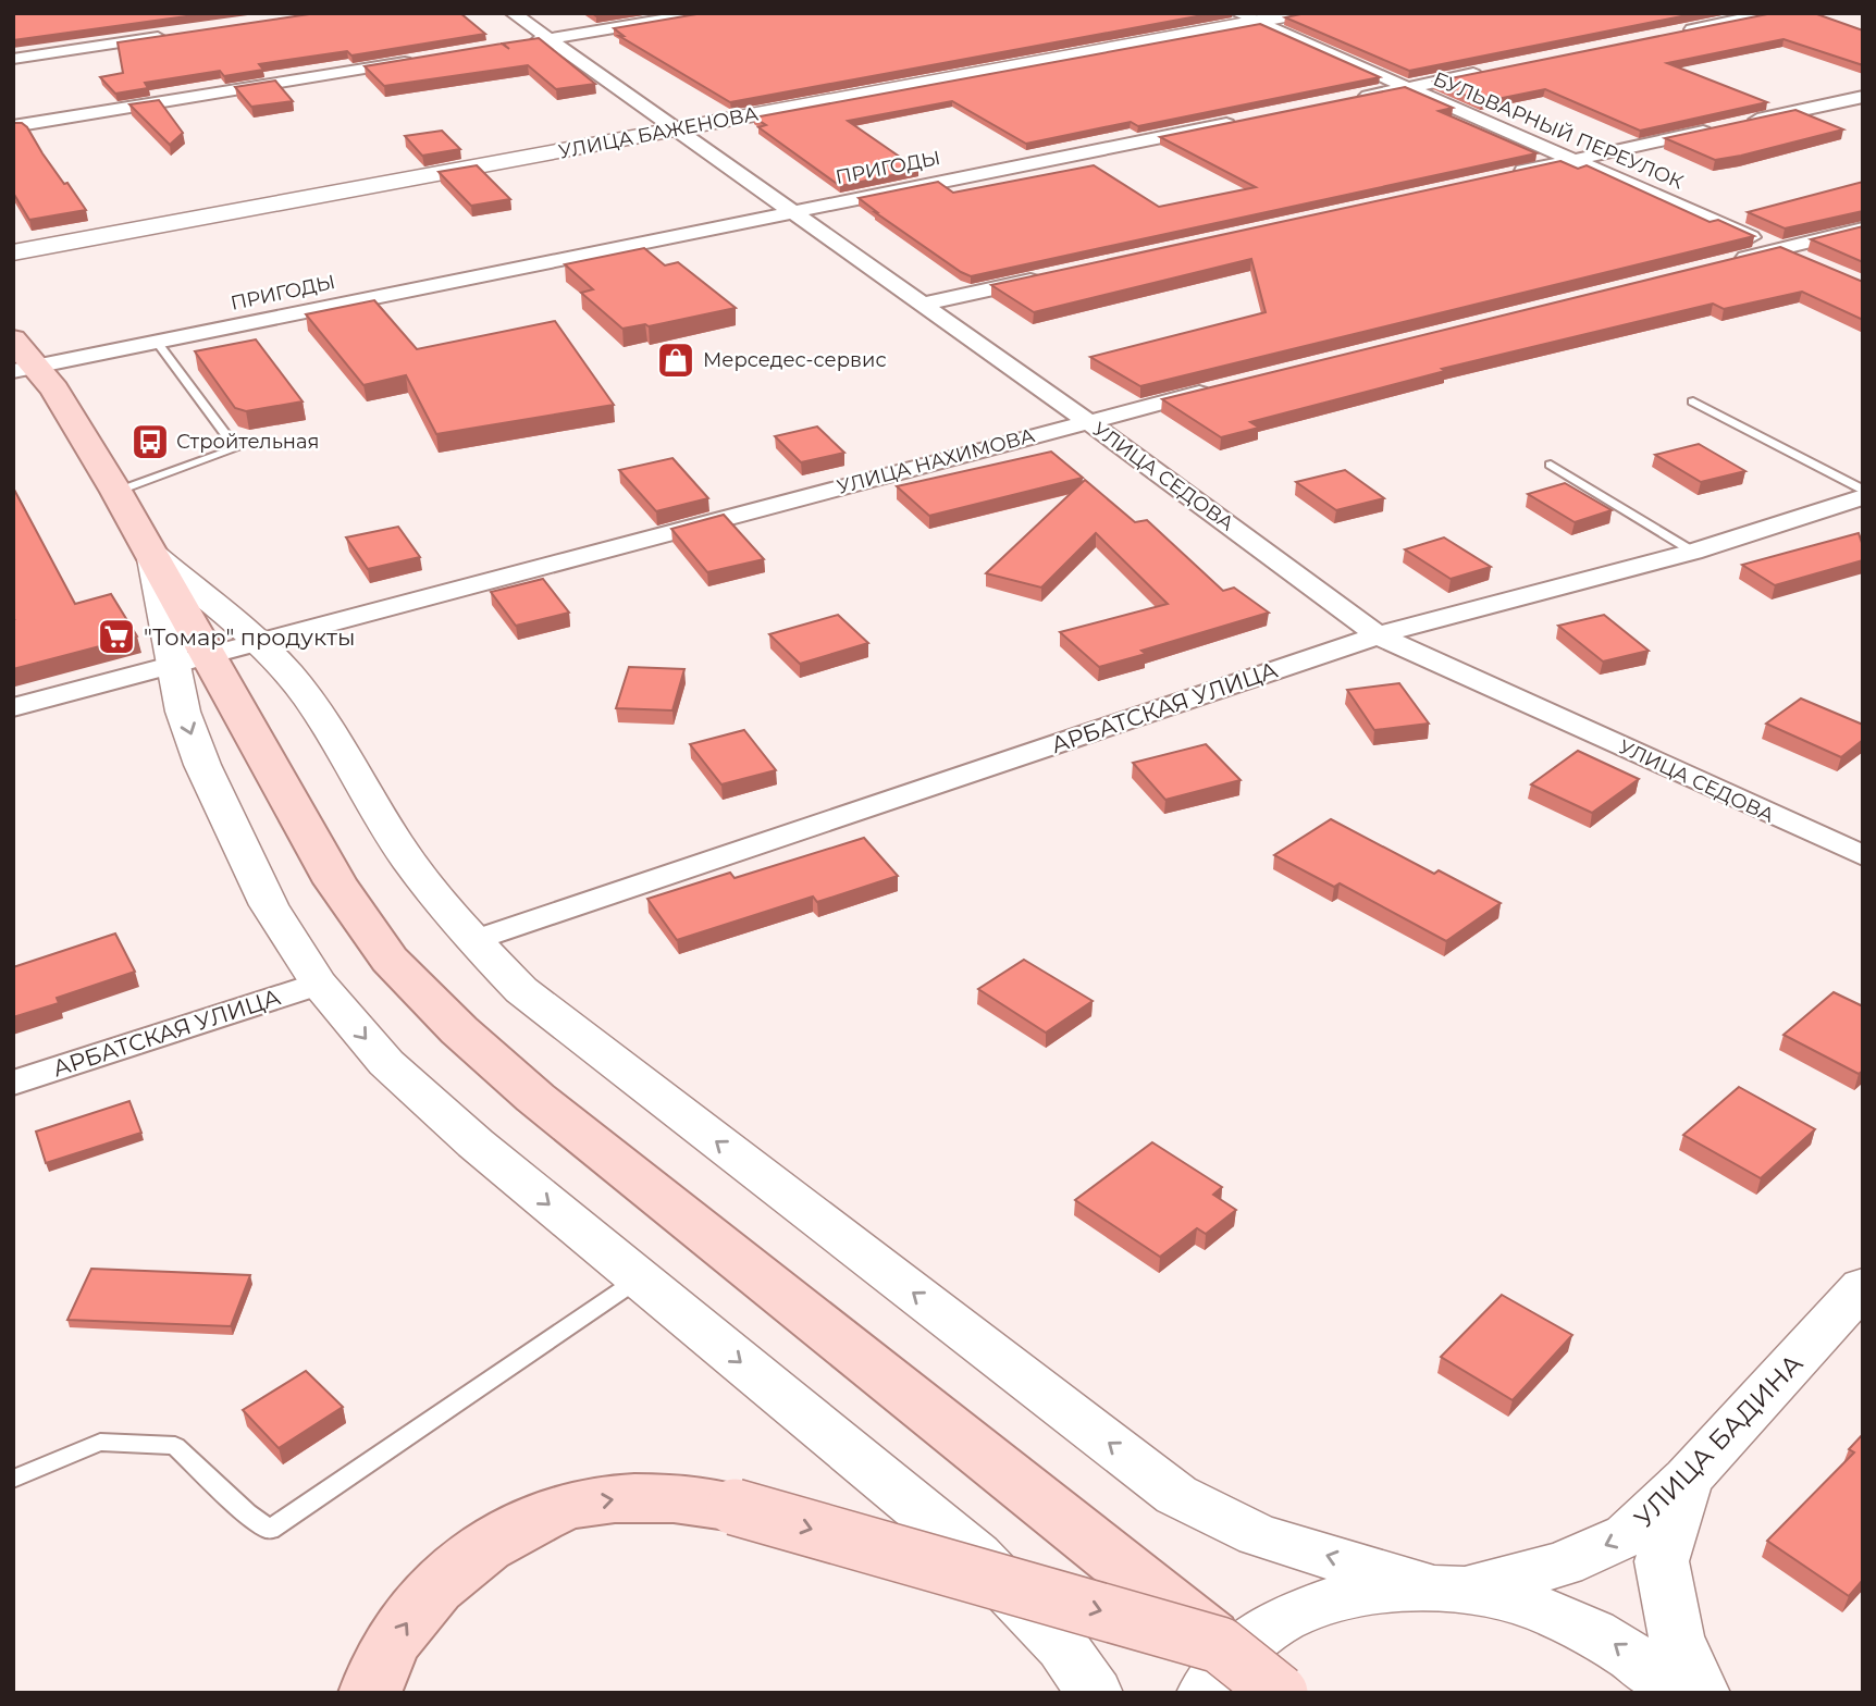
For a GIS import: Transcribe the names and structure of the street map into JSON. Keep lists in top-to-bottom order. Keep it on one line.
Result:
{"streets":{"street":["БУЛЬВАРНЫЙ ПЕРЕУЛОК","УЛИЦА БАЖЕНОВА","ПРИГОДЫ","УЛИЦА НАХИМОВА","УЛИЦА СЕДОВА","АРБАТСКАЯ УЛИЦА","УЛИЦА БАДИНА"]},"crossings":[["БУЛЬВАРНЫЙ ПЕРЕУЛОК","УЛИЦА БАЖЕНОВА"],["УЛИЦА БАЖЕНОВА","УЛИЦА СЕДОВА"],["ПРИГОДЫ","УЛИЦА СЕДОВА"],["УЛИЦА НАХИМОВА","УЛИЦА СЕДОВА"],["УЛИЦА СЕДОВА","АРБАТСКАЯ УЛИЦА"]],"one_way":["УЛИЦА БАДИНА"],"places":{"shop":["Мерседес-сервис"],"bus stop":["Стройтельная"],"supermarket":["\"Томар\" продукты"]}}
